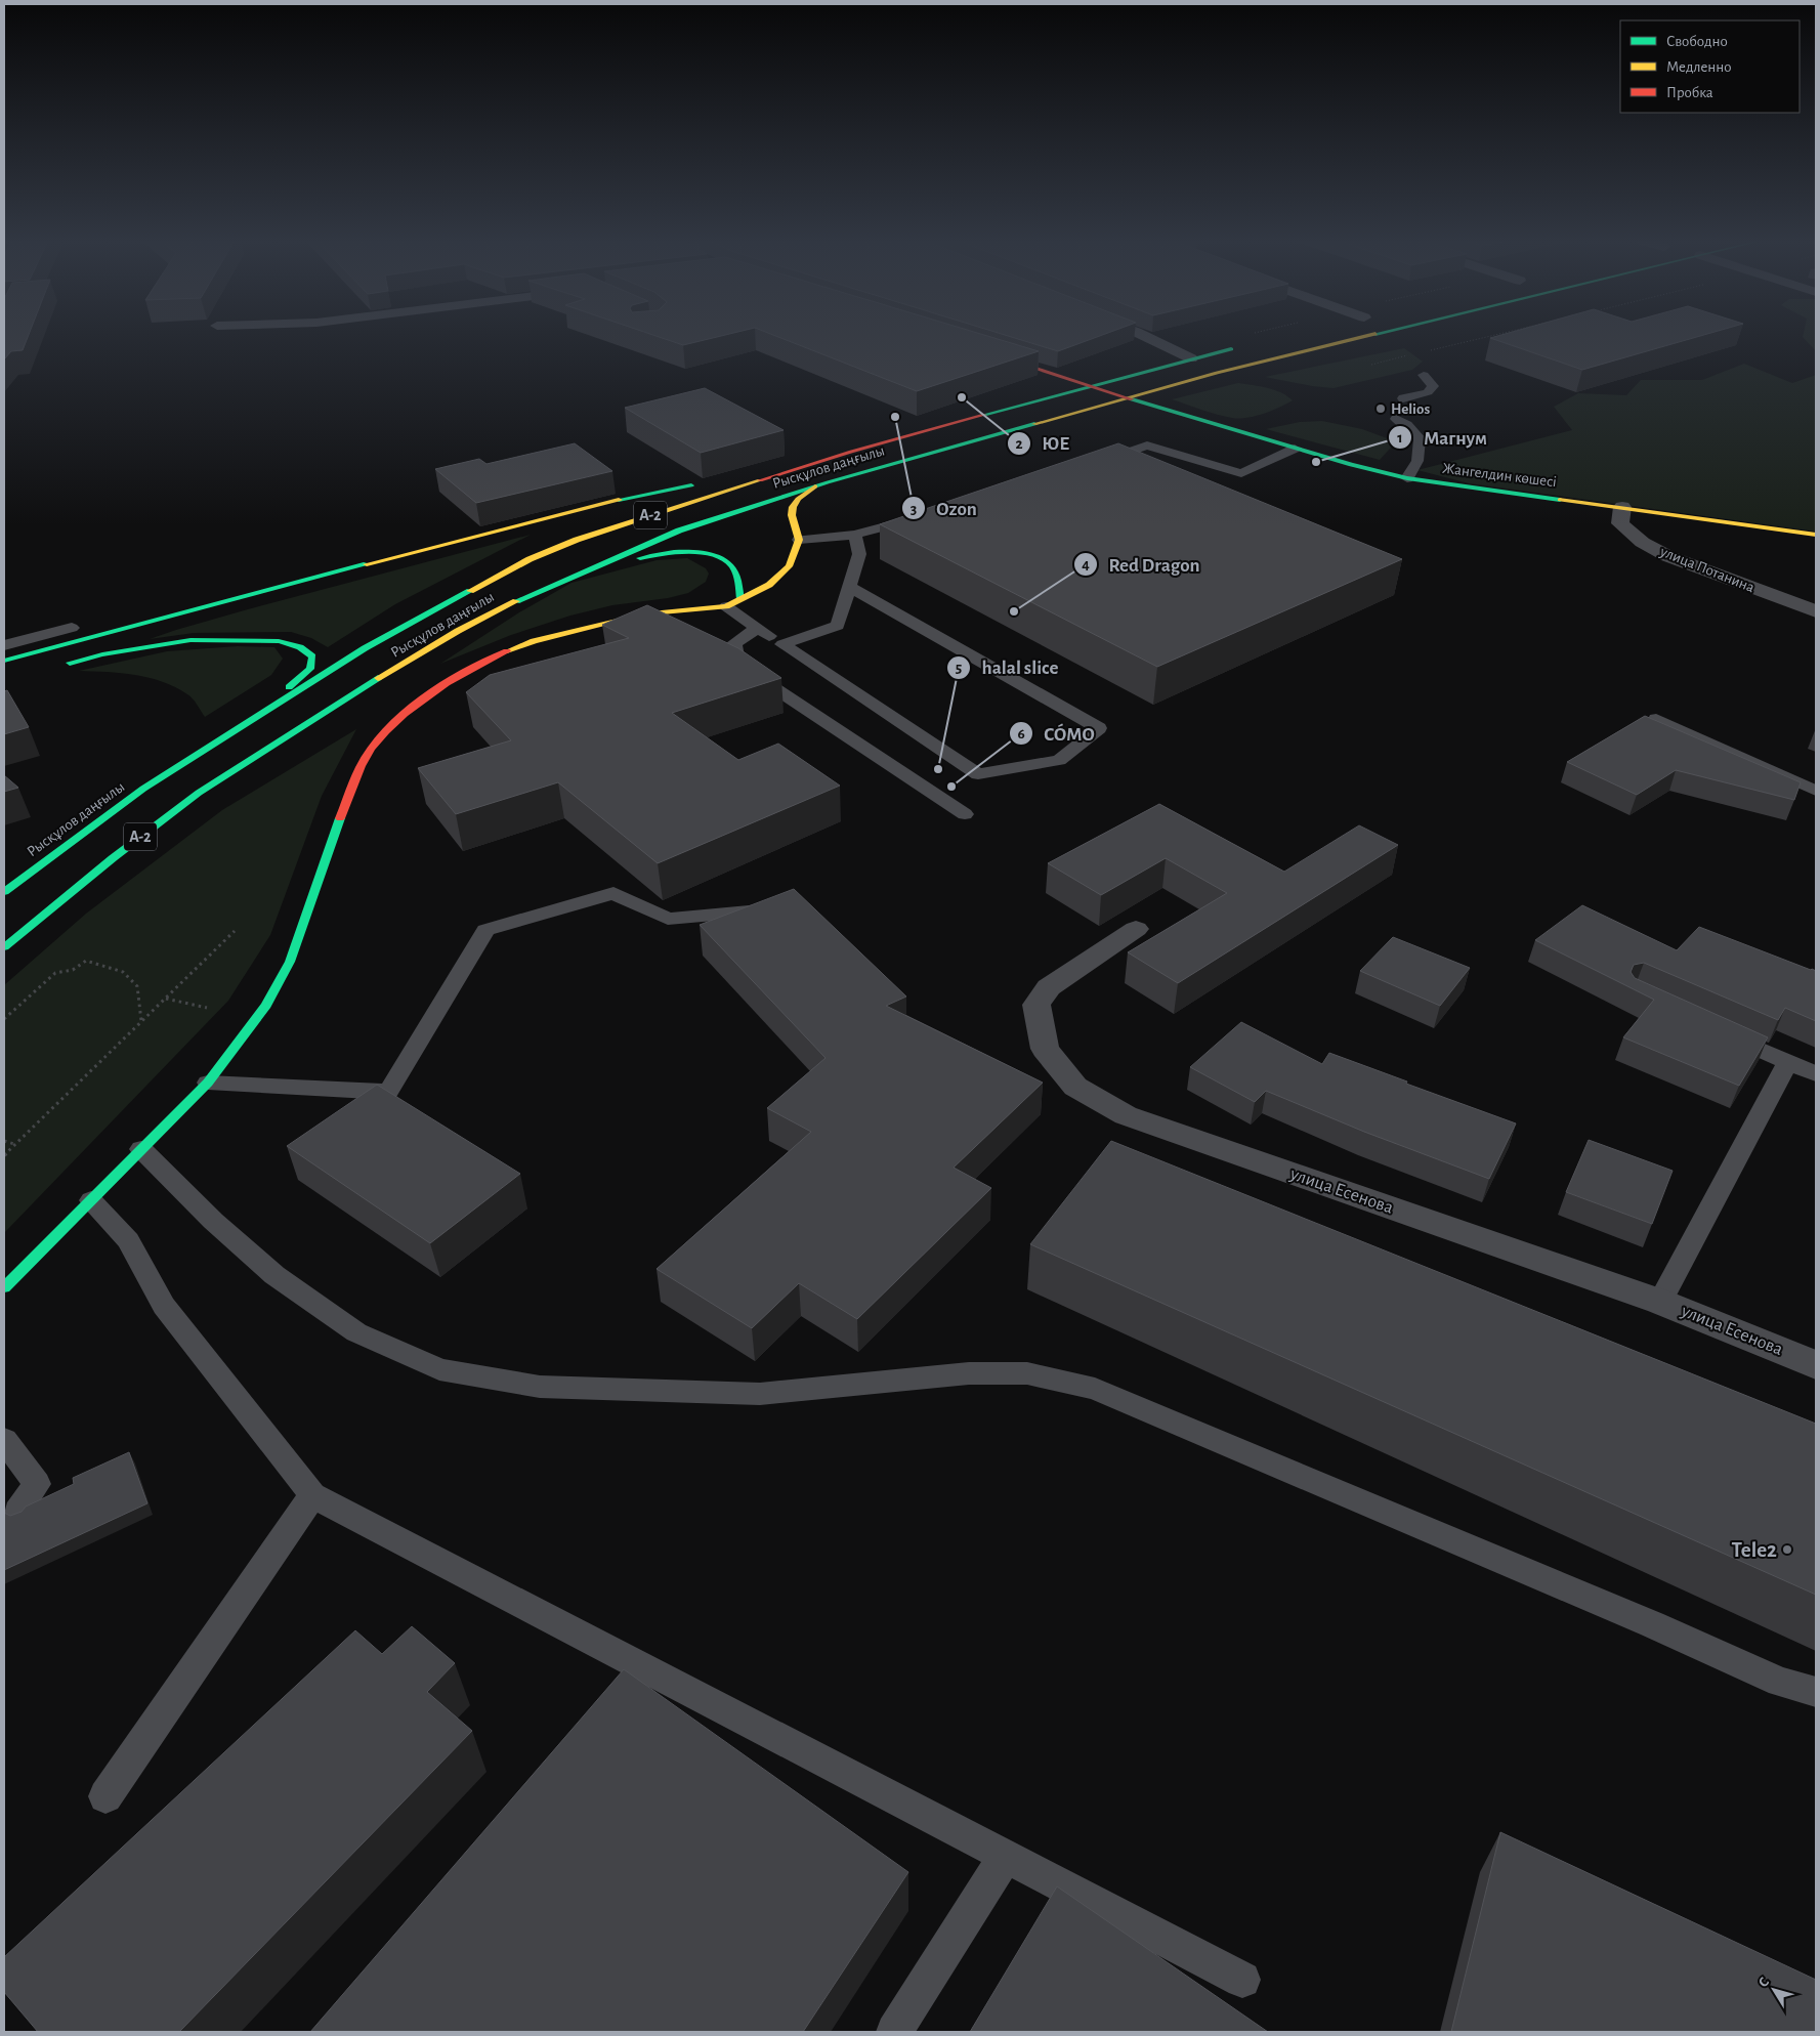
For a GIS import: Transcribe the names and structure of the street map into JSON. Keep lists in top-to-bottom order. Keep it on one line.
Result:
{"streets":{"main road":["Рысқұлов даңғылы","Жангелдин көшесі","A-2"],"street":["улица Потанина","улица Есенова"]},"crossings":[["Рысқұлов даңғылы","Жангелдин көшесі"],["Жангелдин көшесі","улица Потанина"]],"places":["ЮЕ","Helios","Ozon","Магнум","Red Dragon","halal slice","CÓMO","Tele2"],"legend":["Свободно","Медленно","Пробка"],"north":"top left"}
